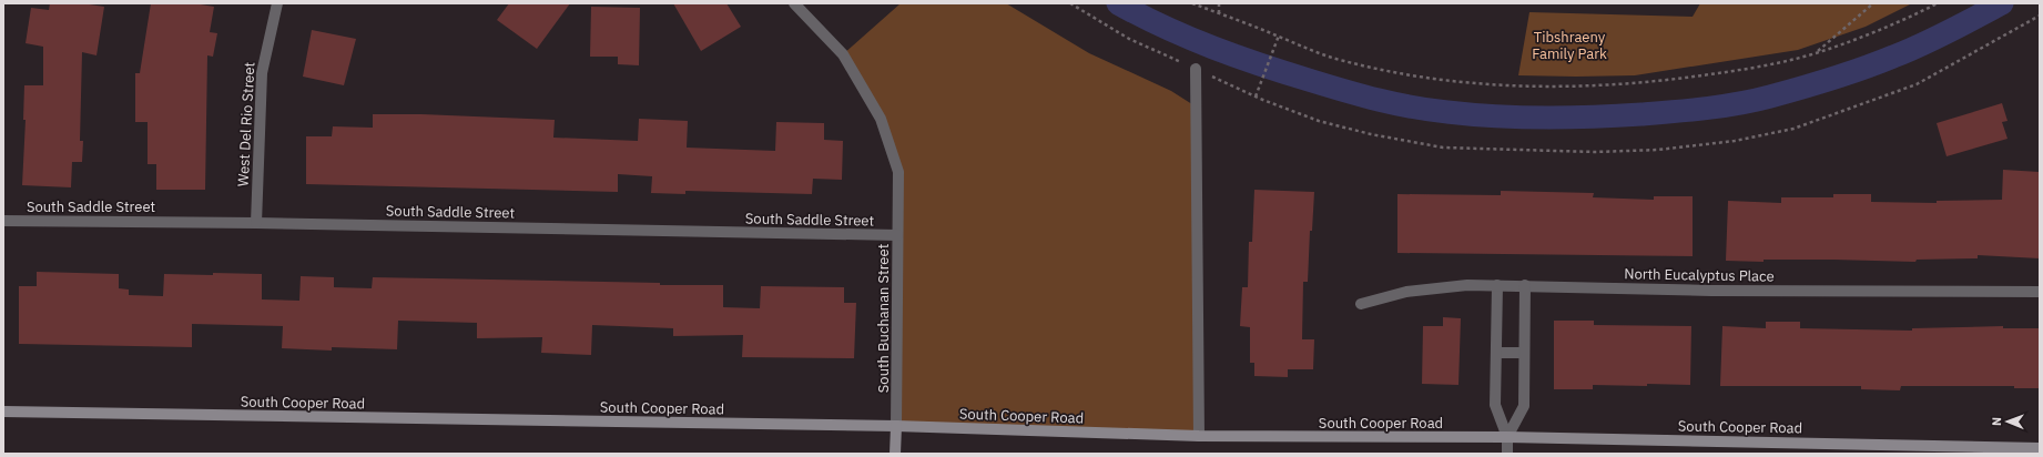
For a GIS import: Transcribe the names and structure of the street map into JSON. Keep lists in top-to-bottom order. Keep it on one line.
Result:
{"streets":{"main road":["South Cooper Road"],"street":["West Del Rio Street","South Saddle Street","North Eucalyptus Place","South Buchanan Street"]},"crossings":[["West Del Rio Street","South Saddle Street"],["South Saddle Street","South Buchanan Street"],["South Buchanan Street","South Cooper Road"]],"parks":["Tibshraeny Family Park"],"north":"left"}
